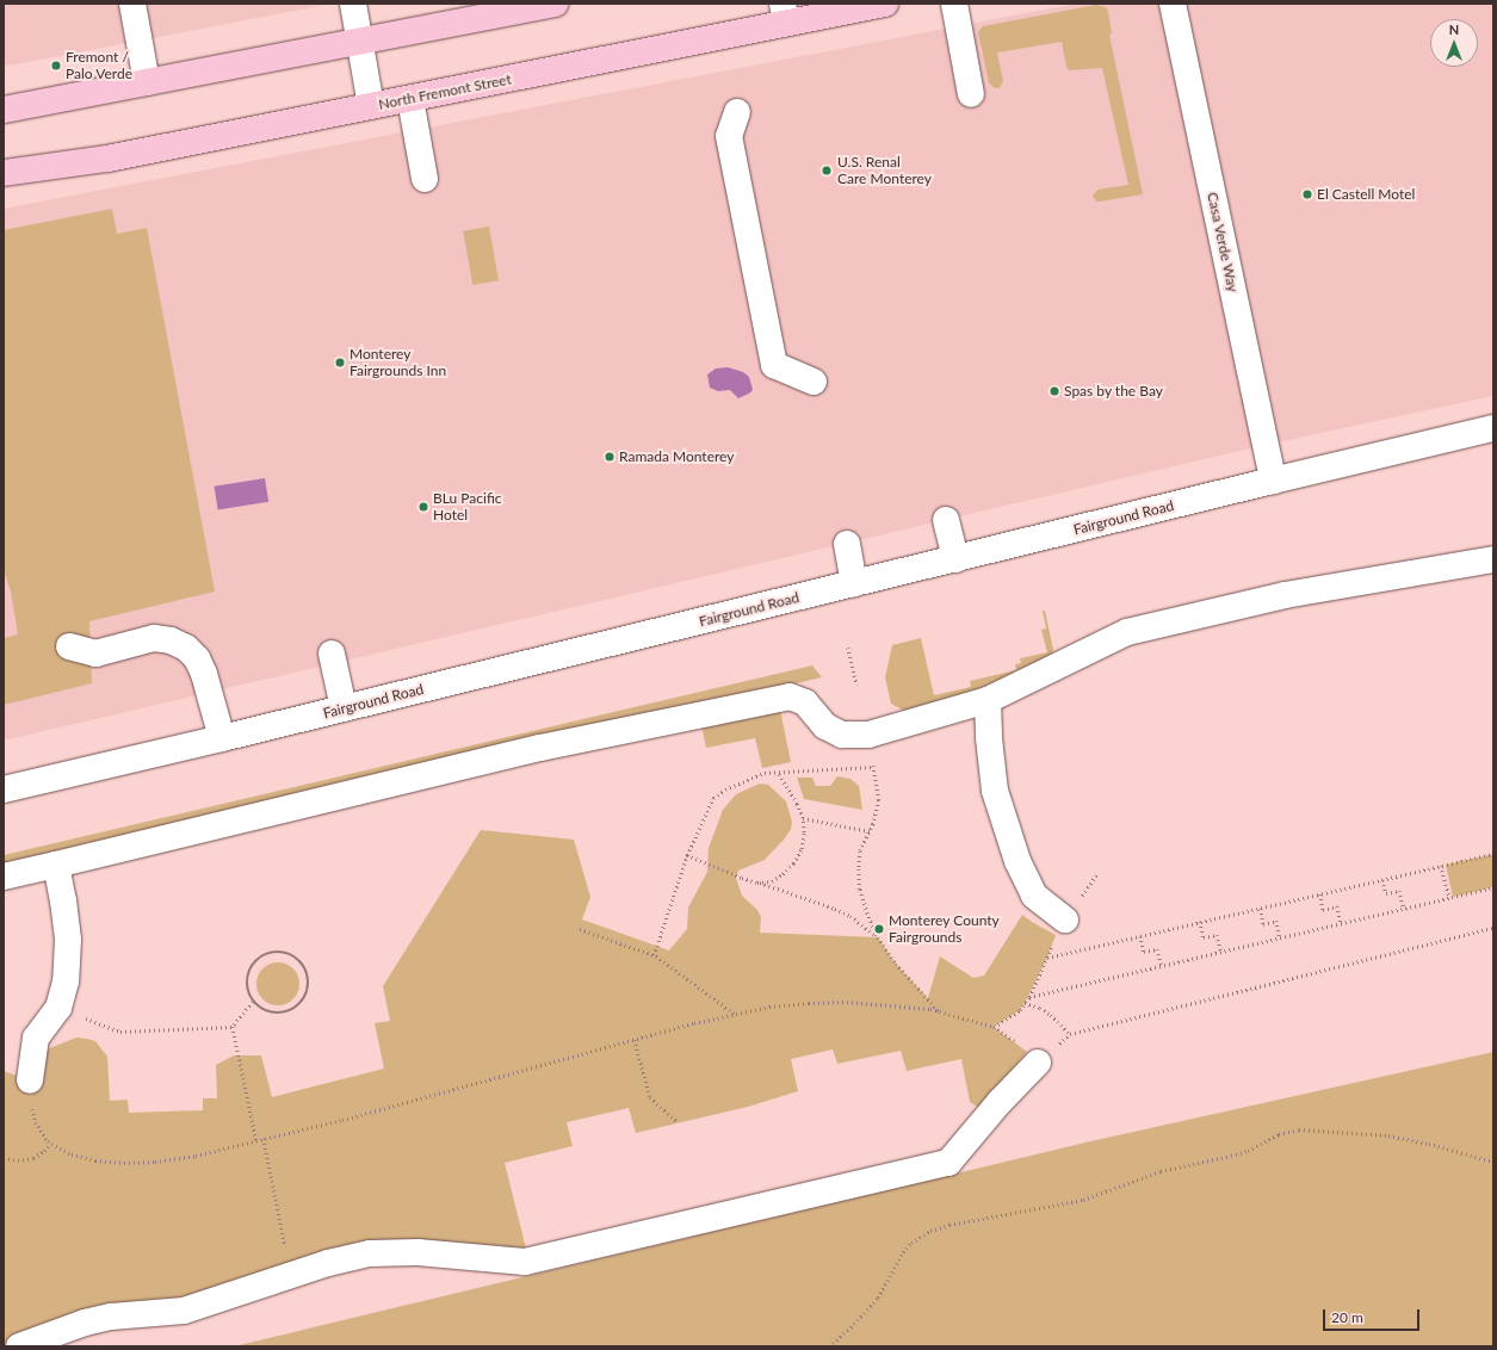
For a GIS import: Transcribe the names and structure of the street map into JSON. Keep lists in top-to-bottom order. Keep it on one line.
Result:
{"streets":{"main road":["North Fremont Street"],"street":["Casa Verde Way","Fairground Road"]},"crossings":[["Casa Verde Way","Fairground Road"]],"places":["Fremont / Palo Verde","U.S. Renal Care Monterey","El Castell Motel","Monterey Fairgrounds Inn","Spas by the Bay","Ramada Monterey","BLu Pacific Hotel","Monterey County Fairgrounds"],"scale_bar":"20 m","north":"top"}
